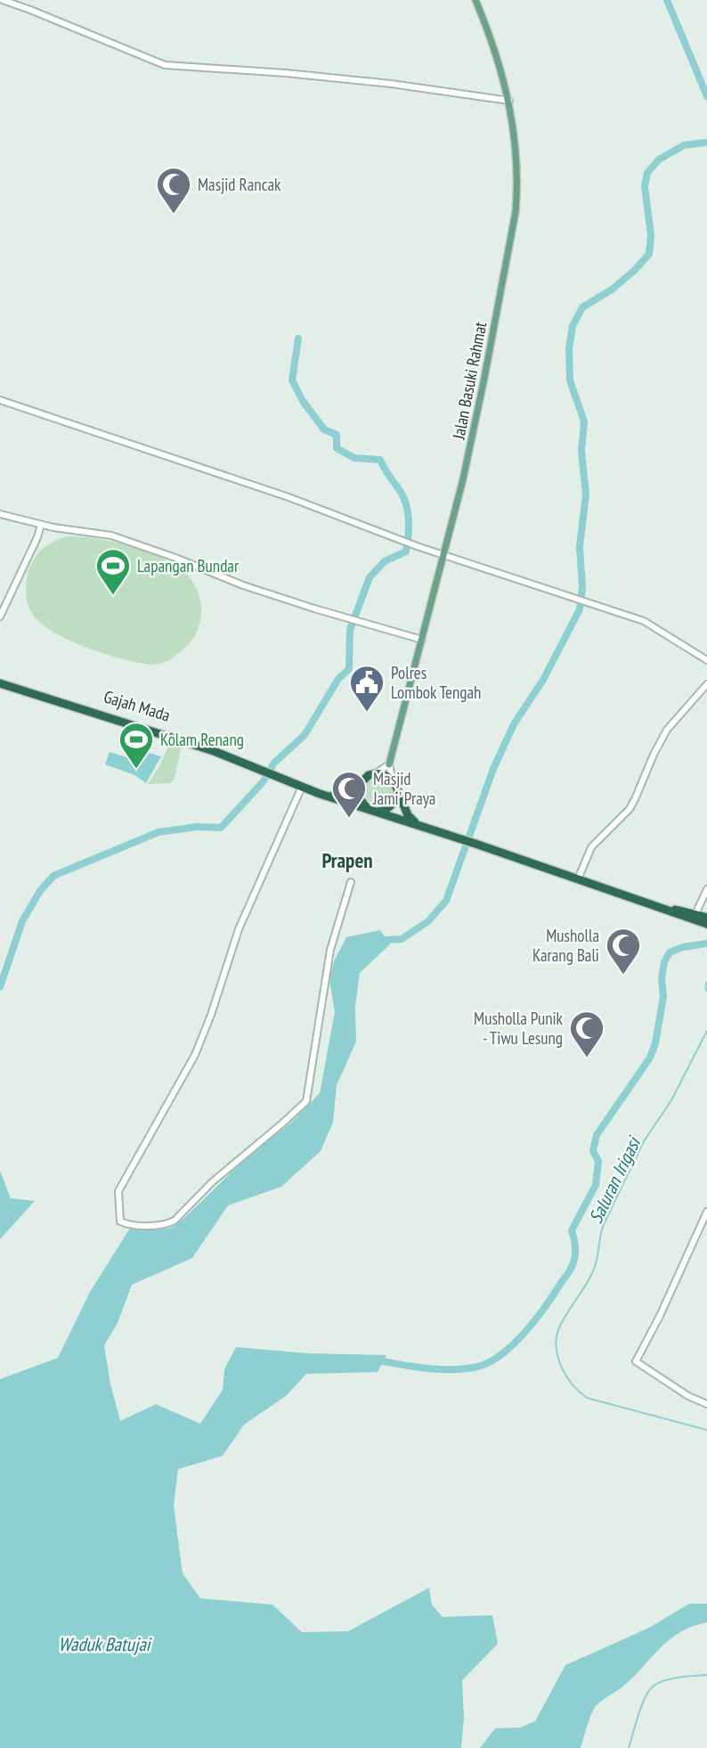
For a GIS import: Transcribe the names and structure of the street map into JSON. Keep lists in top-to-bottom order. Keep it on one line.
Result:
{"streets":{"highway":["Gajah Mada"],"main road":["Jalan Basuki Rahmat"]},"districts":["Prapen"],"water":["Saluran Irigasi","Waduk Batujai"],"places":{"mosque":["Masjid Rancak","Masjid Jami' Praya","Musholla Karang Bali","Musholla Punik - Tiwu Lesung"],"sports":["Lapangan Bundar","Kolam Renang"],"public building":["Polres Lombok Tengah"]}}
